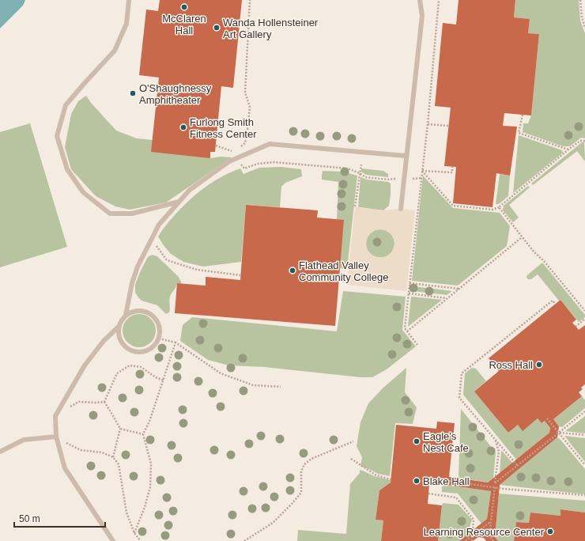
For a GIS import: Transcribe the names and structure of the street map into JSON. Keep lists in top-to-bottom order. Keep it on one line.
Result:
{"places":["McClaren Hall","Wanda Hollensteiner Art Gallery","O'Shaughnessy Amphitheater","Furlong Smith Fitness Center","Flathead Valley Community College","Ross Hall","Eagle's Nest Cafe","Blake Hall","Learning Resource Center"],"scale_bar":"50 m"}
